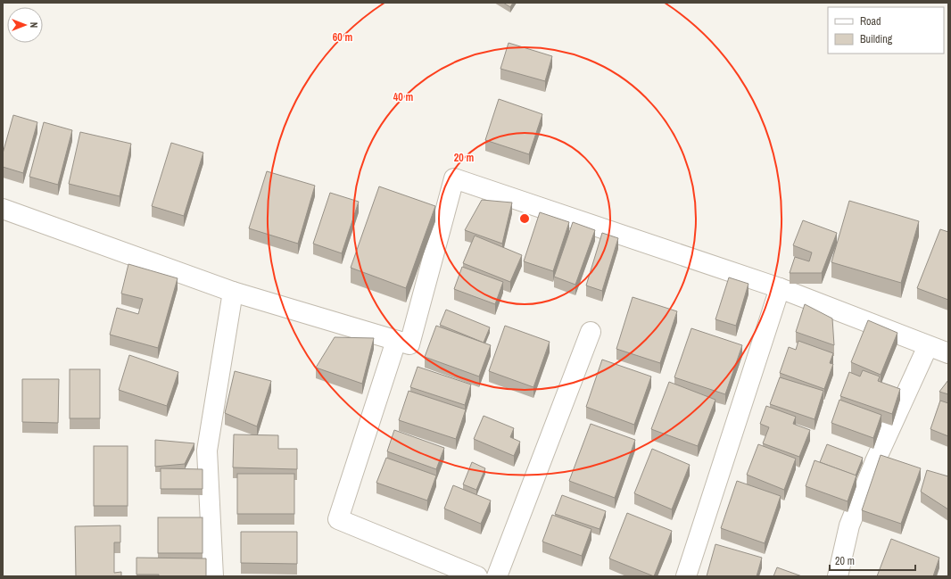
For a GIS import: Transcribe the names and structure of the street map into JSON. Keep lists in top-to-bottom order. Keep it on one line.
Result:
{"legend":["Road","Building"],"scale_bar":"20 m","north":"right","rings":["60 m","40 m","20 m"]}
